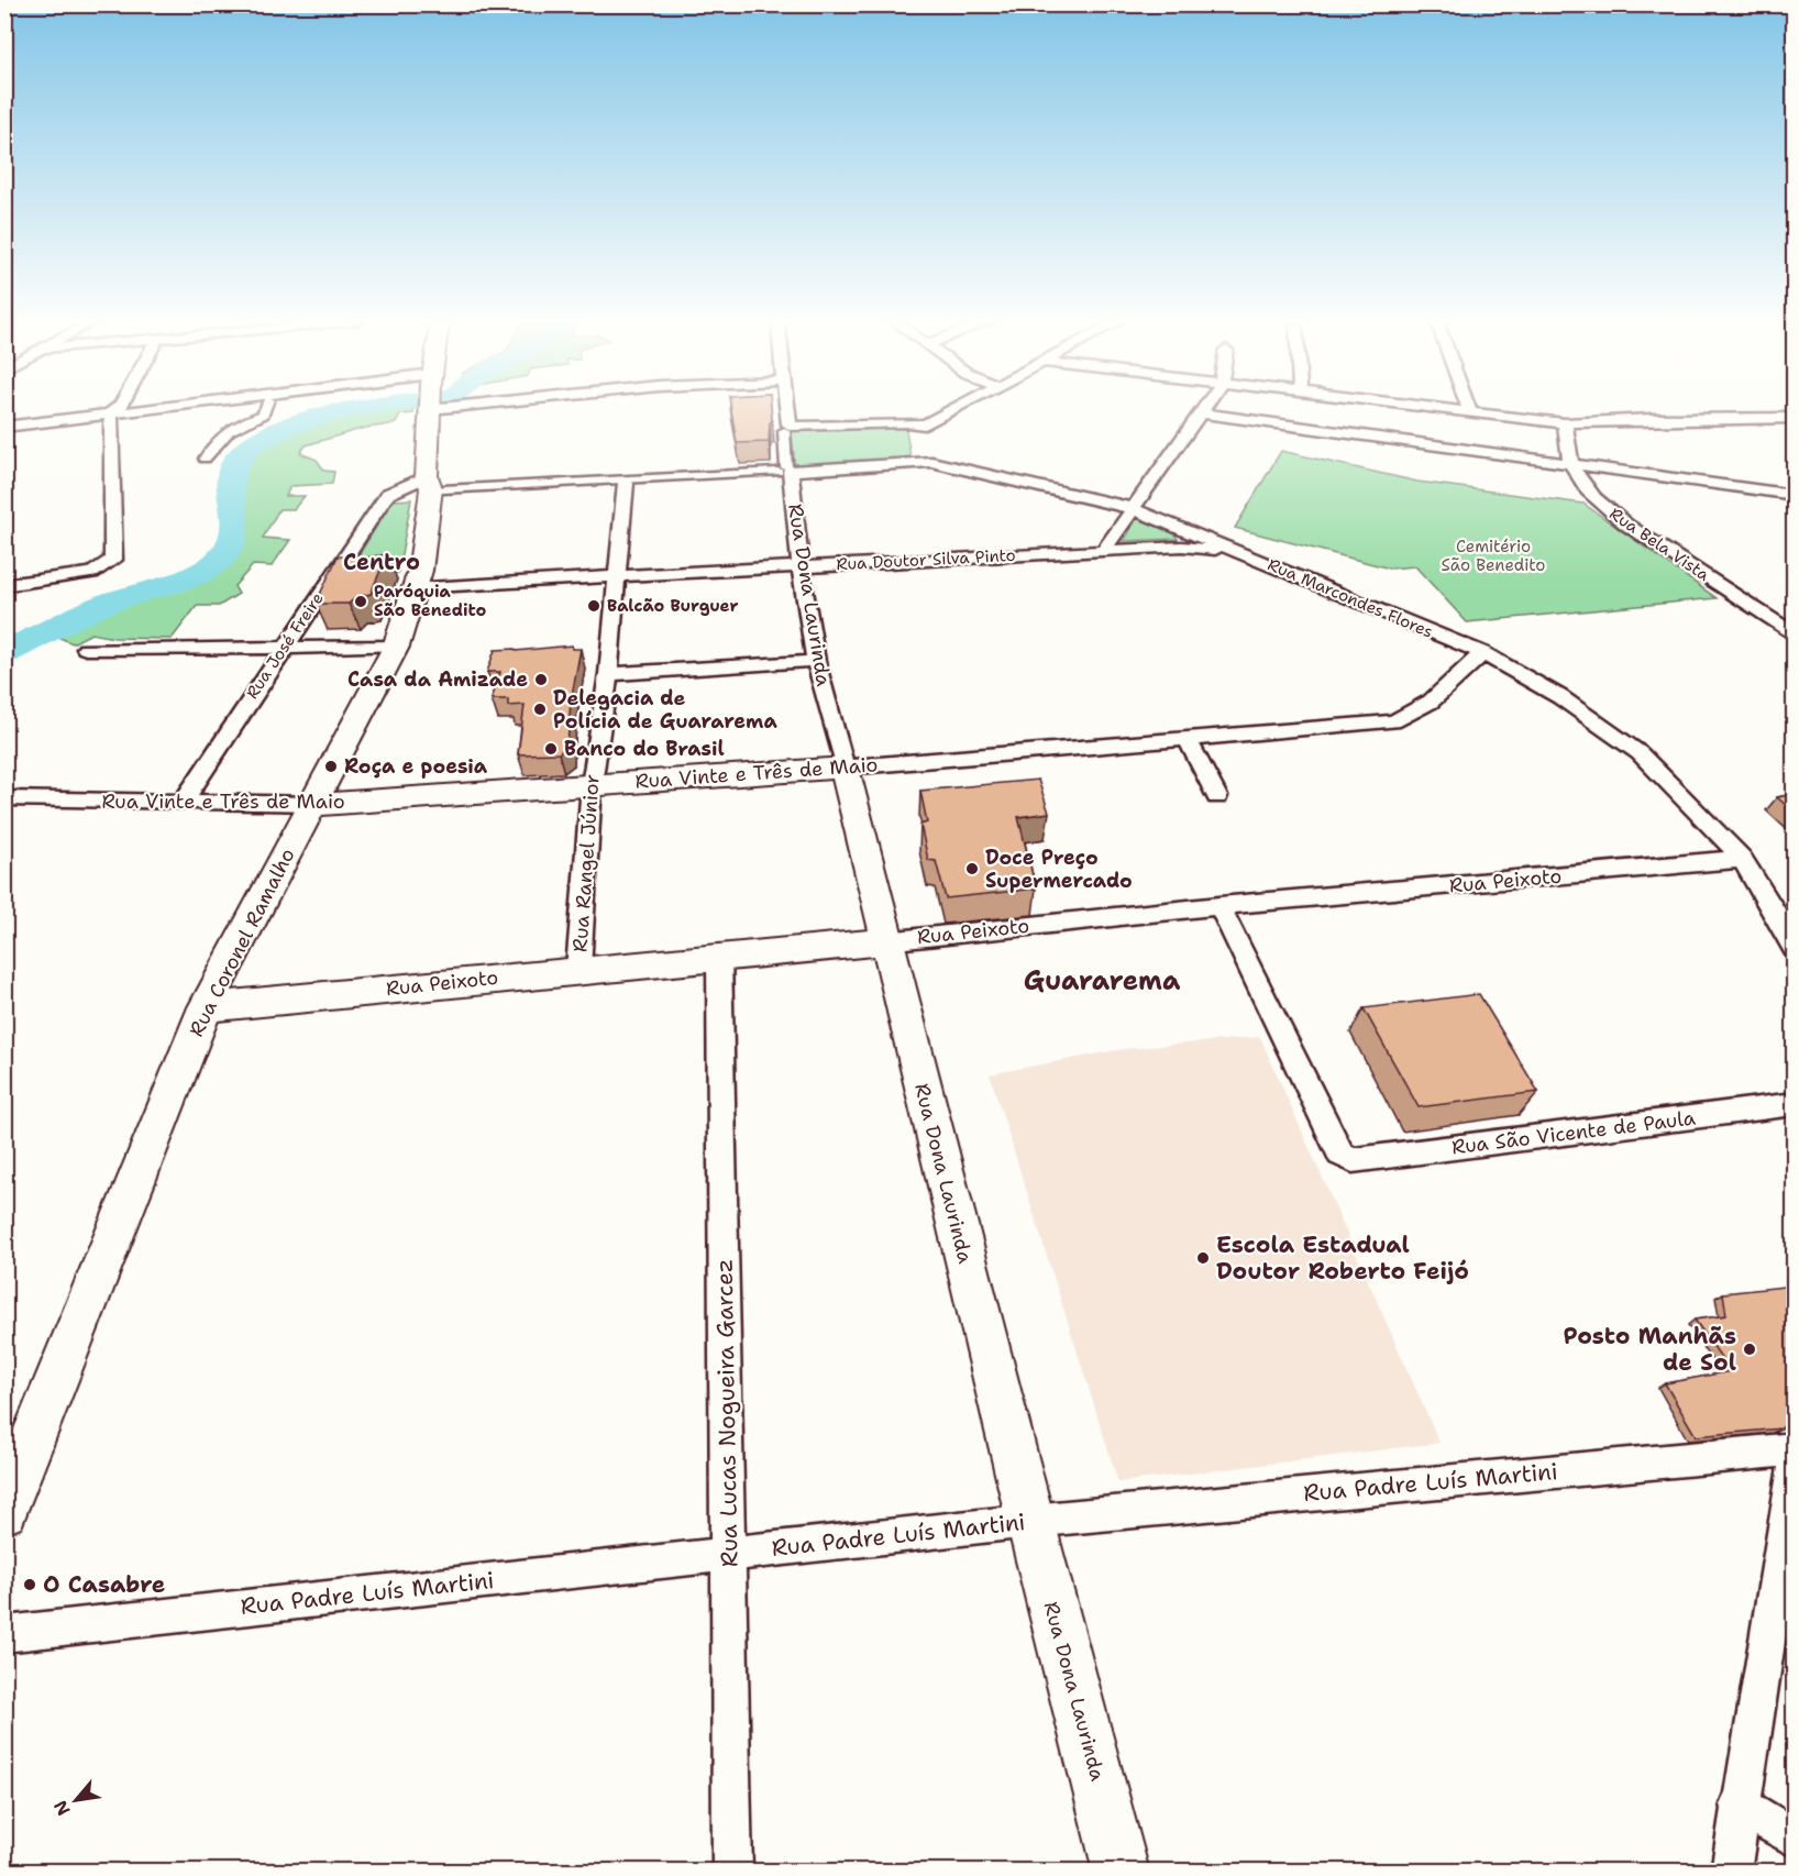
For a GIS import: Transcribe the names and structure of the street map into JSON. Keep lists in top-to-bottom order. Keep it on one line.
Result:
{"streets":{"main road":["Rua Dona Laurinda","Rua Vinte e Três de Maio","Rua Peixoto","Rua Coronel Ramalho"],"street":["Rua Bela Vista","Rua Doutor Silva Pinto","Rua Marcondes Flores","Rua José Freire","Rua Rangel Júnior","Rua São Vicente de Paula","Rua Lucas Nogueira Garcez","Rua Padre Luís Martini"]},"crossings":[["Rua Doutor Silva Pinto","Rua Dona Laurinda"],["Rua Doutor Silva Pinto","Rua Marcondes Flores"],["Rua Doutor Silva Pinto","Rua Rangel Júnior"],["Rua Doutor Silva Pinto","Rua Coronel Ramalho"],["Rua Dona Laurinda","Rua Marcondes Flores"],["Rua Dona Laurinda","Rua Vinte e Três de Maio"],["Rua Dona Laurinda","Rua Peixoto"],["Rua Dona Laurinda","Rua Padre Luís Martini"],["Rua Marcondes Flores","Rua Vinte e Três de Maio"],["Rua Marcondes Flores","Rua Peixoto"],["Rua José Freire","Rua Vinte e Três de Maio"],["Rua José Freire","Rua Coronel Ramalho"],["Rua Vinte e Três de Maio","Rua Rangel Júnior"],["Rua Vinte e Três de Maio","Rua Coronel Ramalho"],["Rua Rangel Júnior","Rua Peixoto"],["Rua Peixoto","Rua Coronel Ramalho"],["Rua Peixoto","Rua São Vicente de Paula"],["Rua Peixoto","Rua Lucas Nogueira Garcez"],["Rua Lucas Nogueira Garcez","Rua Padre Luís Martini"]],"districts":["Centro","Guararema"],"parks":["Cemitério São Benedito"],"places":["Paróquia São Benedito","Balcão Burguer","Casa da Amizade","Delegacia de Polícia de Guararema","Banco do Brasil","Roça e poesia","Doce Preço Supermercado","Escola Estadual Doutor Roberto Feijó","Posto Manhãs de Sol","O Casabre"],"north":"bottom left"}
